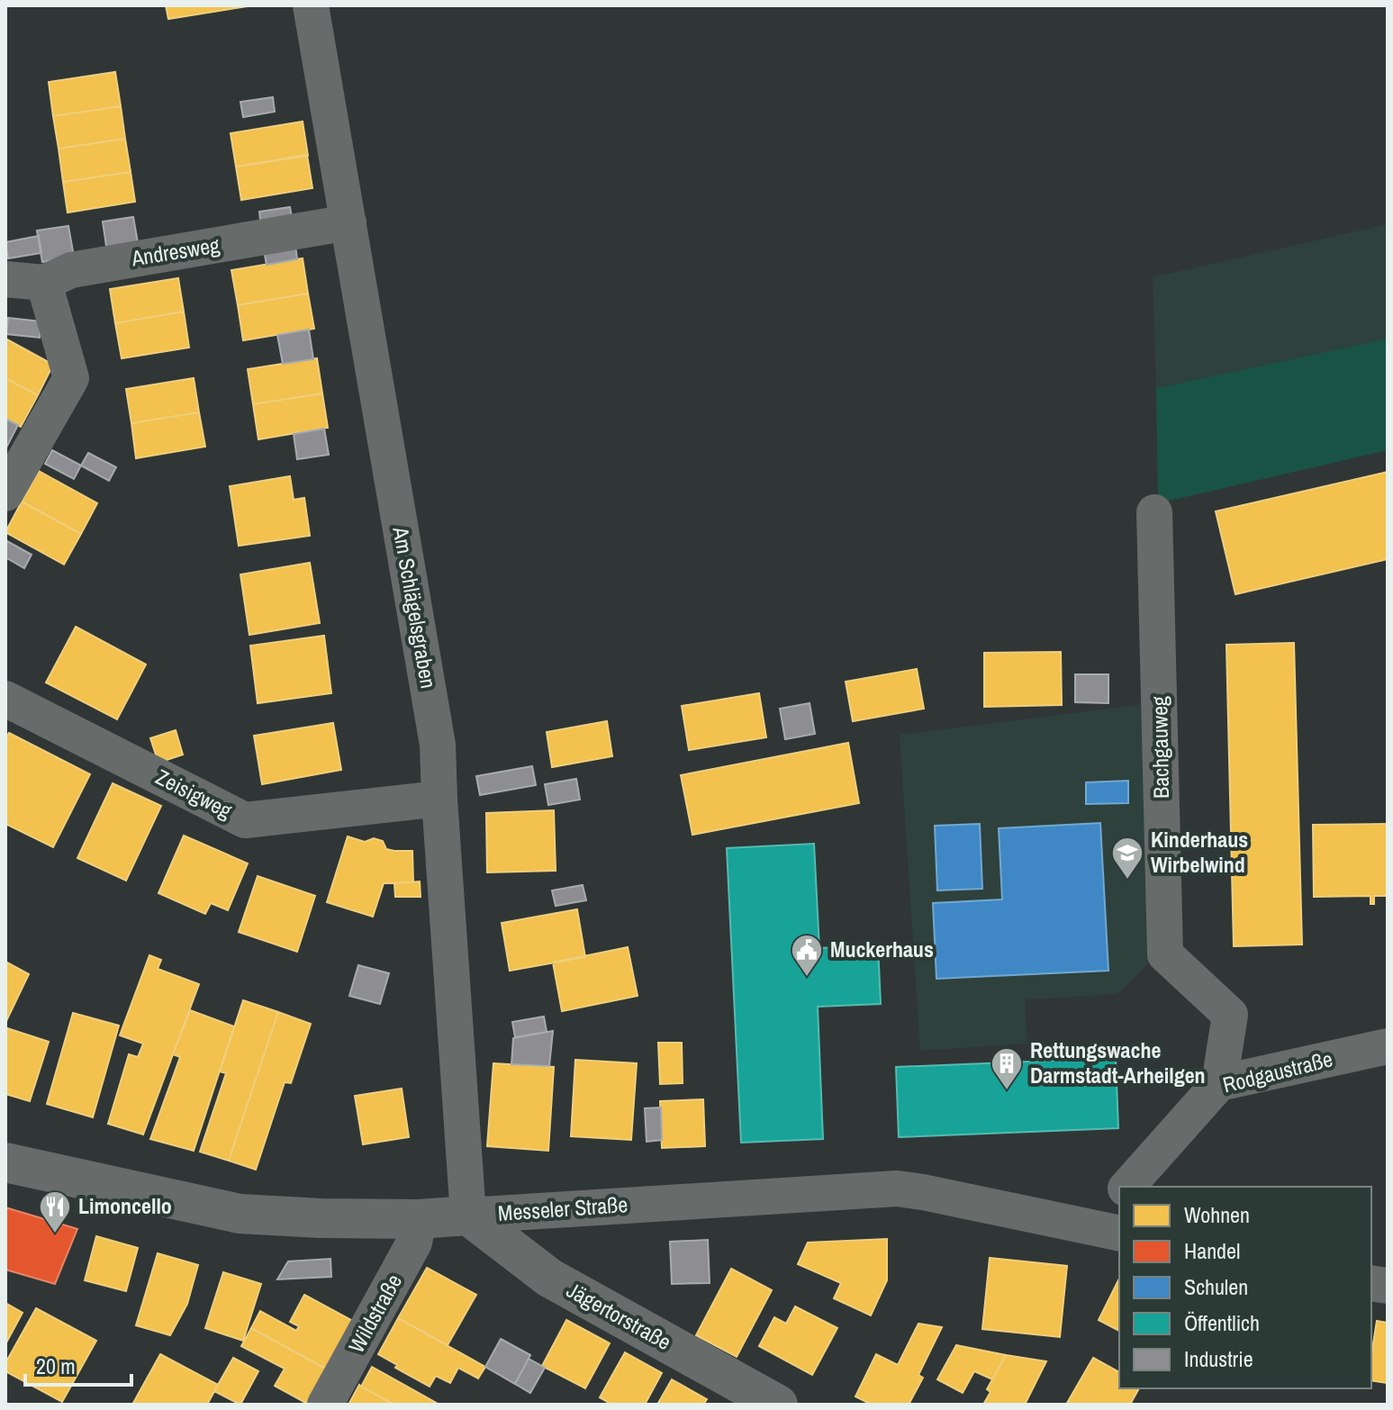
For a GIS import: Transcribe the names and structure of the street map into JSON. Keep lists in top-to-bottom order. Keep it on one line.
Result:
{"streets":{"street":["Andresweg","Am Schlägelsgraben","Bachgauweg","Zeisigweg","Rodgaustraße","Messeler Straße","Wildstraße","Jägertorstraße"]},"crossings":[["Andresweg","Am Schlägelsgraben"],["Am Schlägelsgraben","Zeisigweg"],["Am Schlägelsgraben","Messeler Straße"],["Am Schlägelsgraben","Jägertorstraße"],["Bachgauweg","Rodgaustraße"],["Messeler Straße","Wildstraße"],["Messeler Straße","Jägertorstraße"]],"places":{"school or university":["Kinderhaus Wirbelwind"],"public building":["Muckerhaus"],"building":["Rettungswache Darmstadt-Arheilgen"],"restaurant":["Limoncello"]},"legend":["Wohnen","Handel","Schulen","Öffentlich","Industrie"],"scale_bar":"20 m"}
